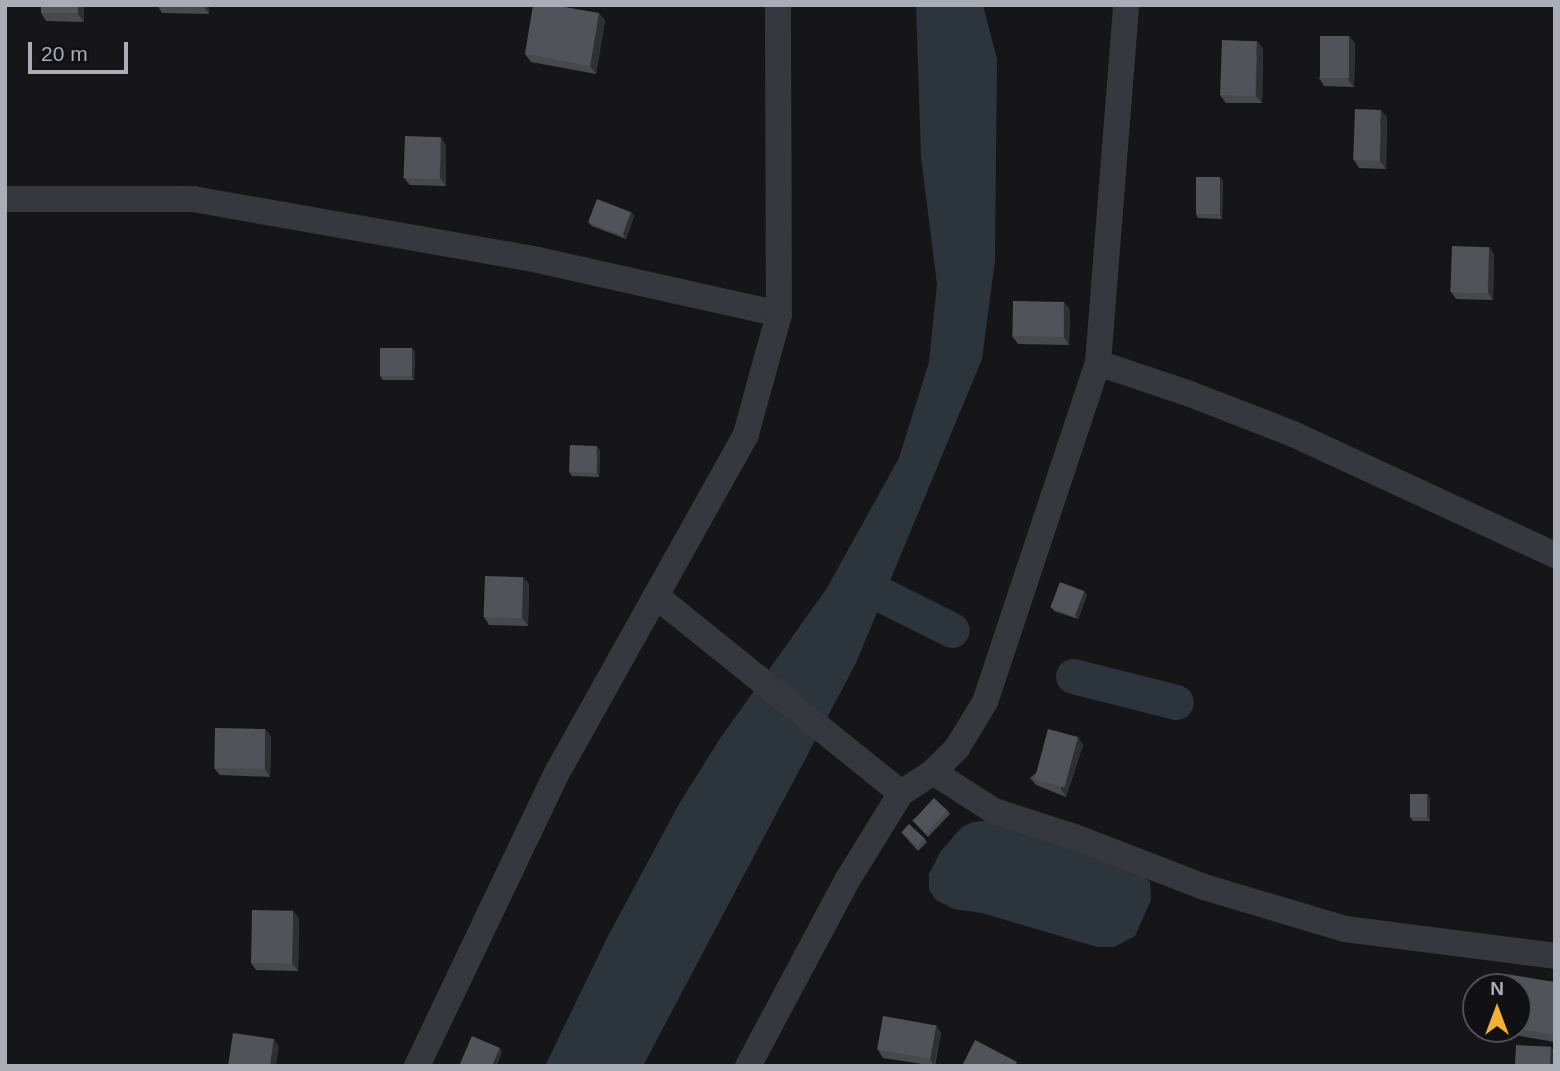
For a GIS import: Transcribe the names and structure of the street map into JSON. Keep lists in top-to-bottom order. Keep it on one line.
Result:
{"scale_bar":"20 m","north":"top"}
